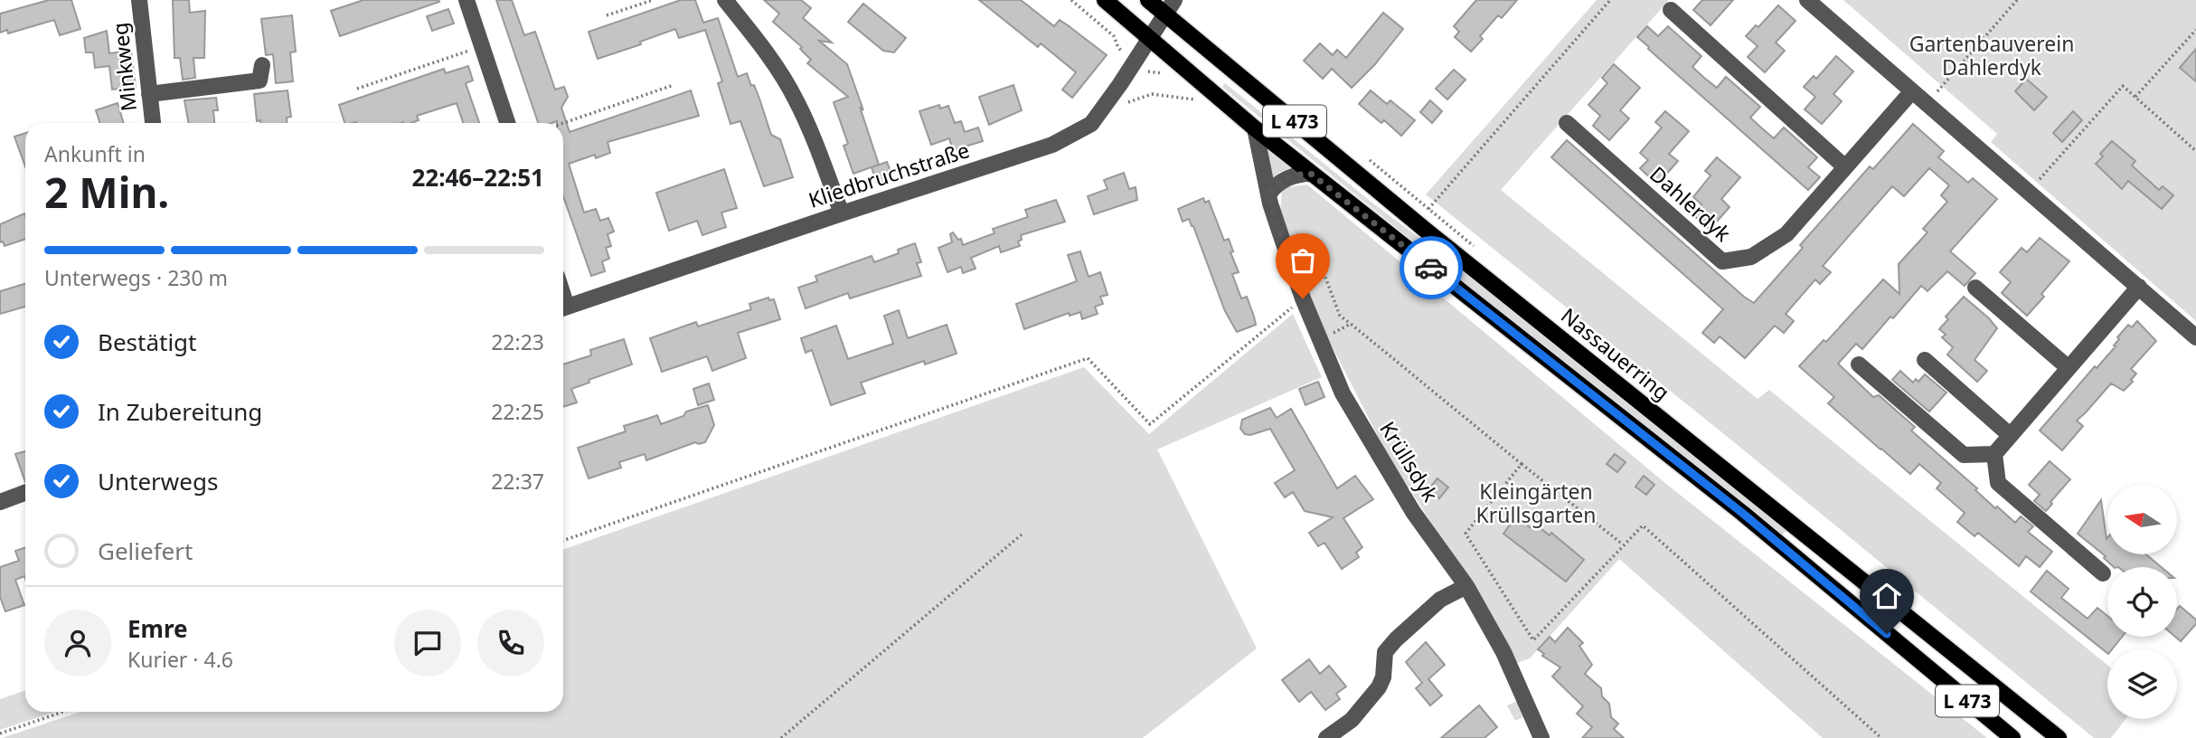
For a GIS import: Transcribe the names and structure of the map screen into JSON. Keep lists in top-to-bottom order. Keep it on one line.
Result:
{"streets":{"main road":["L 473","Nassauerring"],"street":["Minkweg","Kliedbruchstraße","Dahlerdyk","Krüllsdyk"]},"crossings":[["L 473","Kliedbruchstraße"],["L 473","Krüllsdyk"],["Kliedbruchstraße","Nassauerring"]],"parks":["Gartenbauverein Dahlerdyk","Kleingärten Krüllsgarten"],"north":"left","page":{"heading":["2 Min.","Ankunft in","22:46–22:51"],"panel":["Emre","Kurier · 4.6"],"bar":"Unterwegs · 230 m","list":[["Bestätigt","22:23"],["In Zubereitung","22:25"],["Unterwegs","22:37"],"Geliefert"]}}
